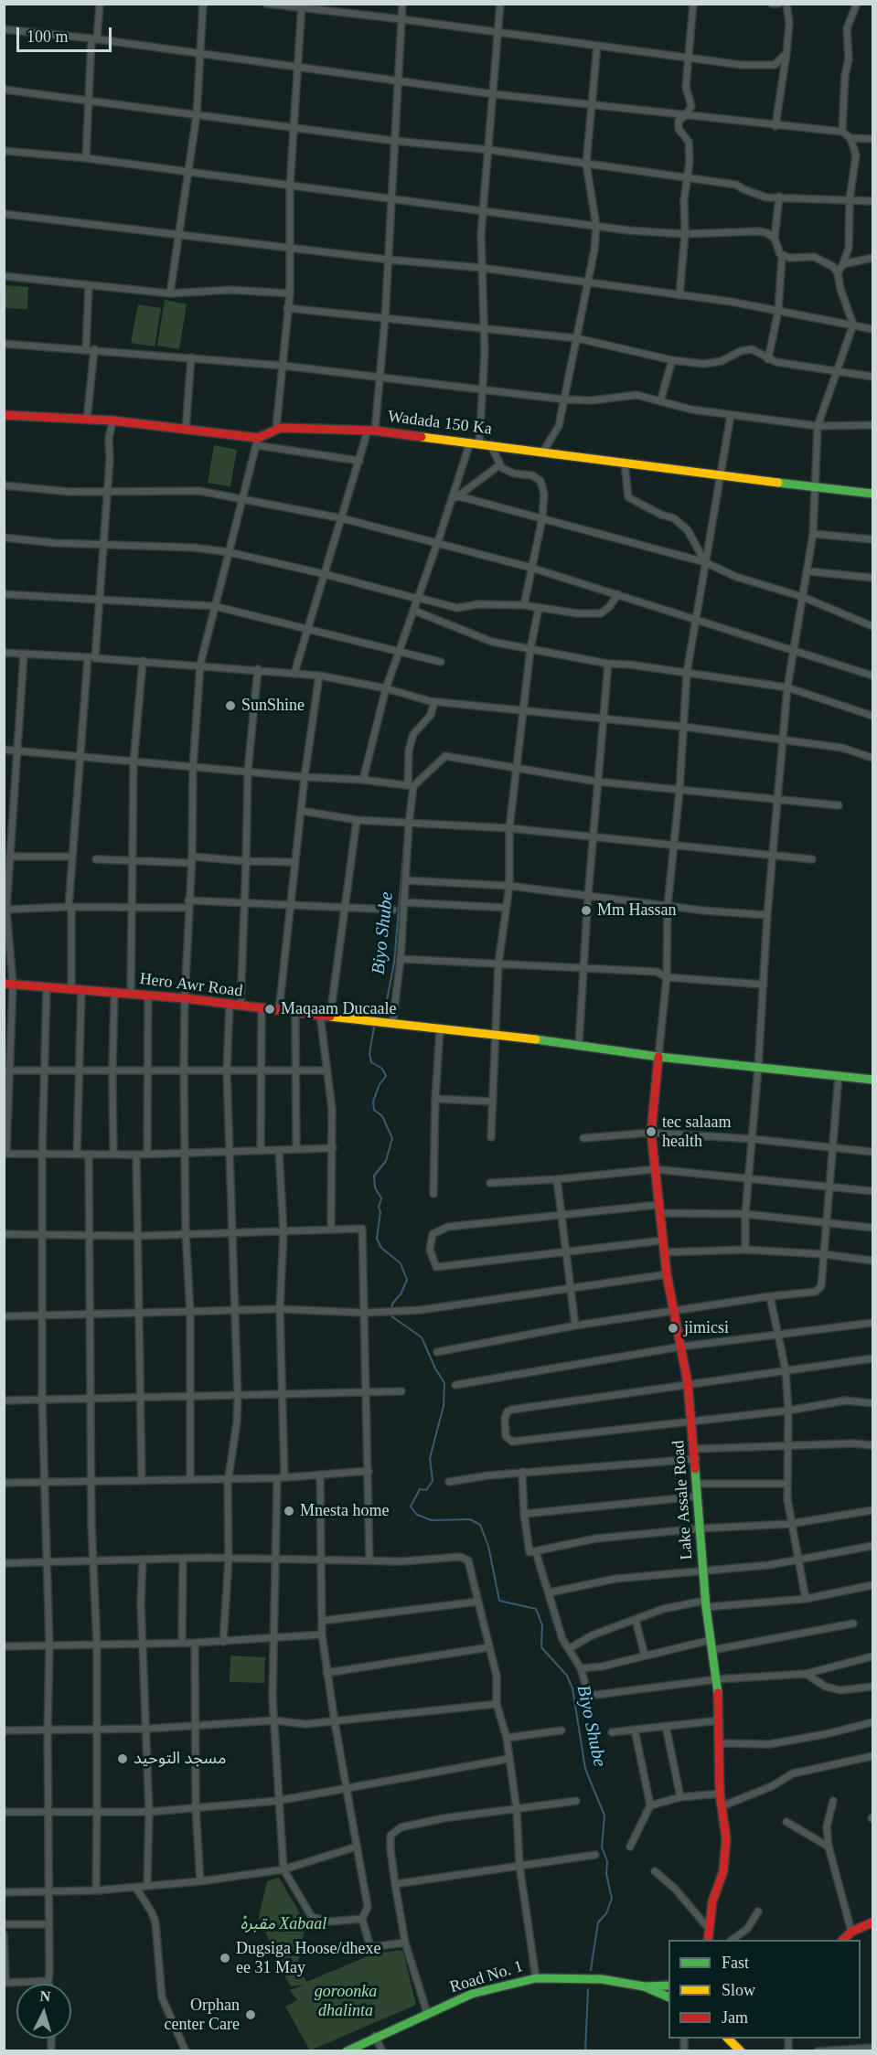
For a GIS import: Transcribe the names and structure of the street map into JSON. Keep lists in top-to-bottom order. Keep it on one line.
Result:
{"streets":{"main road":["Wadada 150 Ka","Hero Awr Road","Lake Assale Road","Road No. 1"]},"crossings":[["Hero Awr Road","Lake Assale Road"]],"water":["Biyo Shube"],"parks":["ْمقبره Xabaal","goroonka dhalinta"],"places":["SunShine","Mm Hassan","Maqaam Ducaale","tec salaam health","jimicsi","Mnesta home","مسجد التوحيد","Dugsiga Hoose/dhexe ee 31 May","Orphan center Care"],"legend":["Fast","Slow","Jam"],"scale_bar":"100 m","north":"top"}
